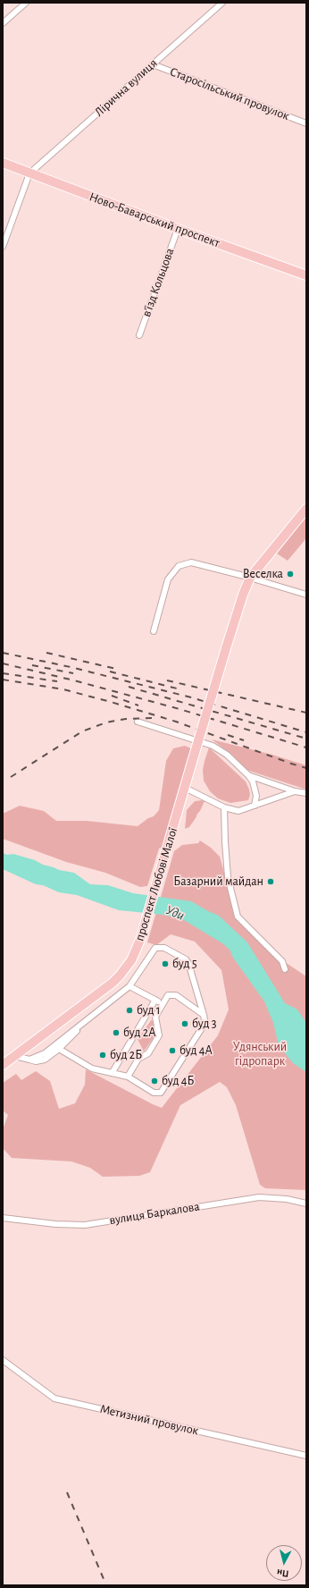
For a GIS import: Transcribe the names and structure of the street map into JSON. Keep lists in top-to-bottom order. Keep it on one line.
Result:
{"streets":{"main road":["Ново-Баварський проспект","проспект Любові Малої"],"street":["Лірична вулиця","Старосільський провулок","в’їзд Кольцова","вулиця Баркалова","Метизний провулок"]},"crossings":[["Лірична вулиця","Старосільський провулок"],["Лірична вулиця","Ново-Баварський проспект"],["Ново-Баварський проспект","в’їзд Кольцова"]],"water":["Уди"],"parks":["Удянський гідропарк"],"places":["Веселка","Базарний майдан","буд 5","буд 1","буд 3","буд 2А","буд 4А","буд 2Б","буд 4Б"],"north":"bottom"}
